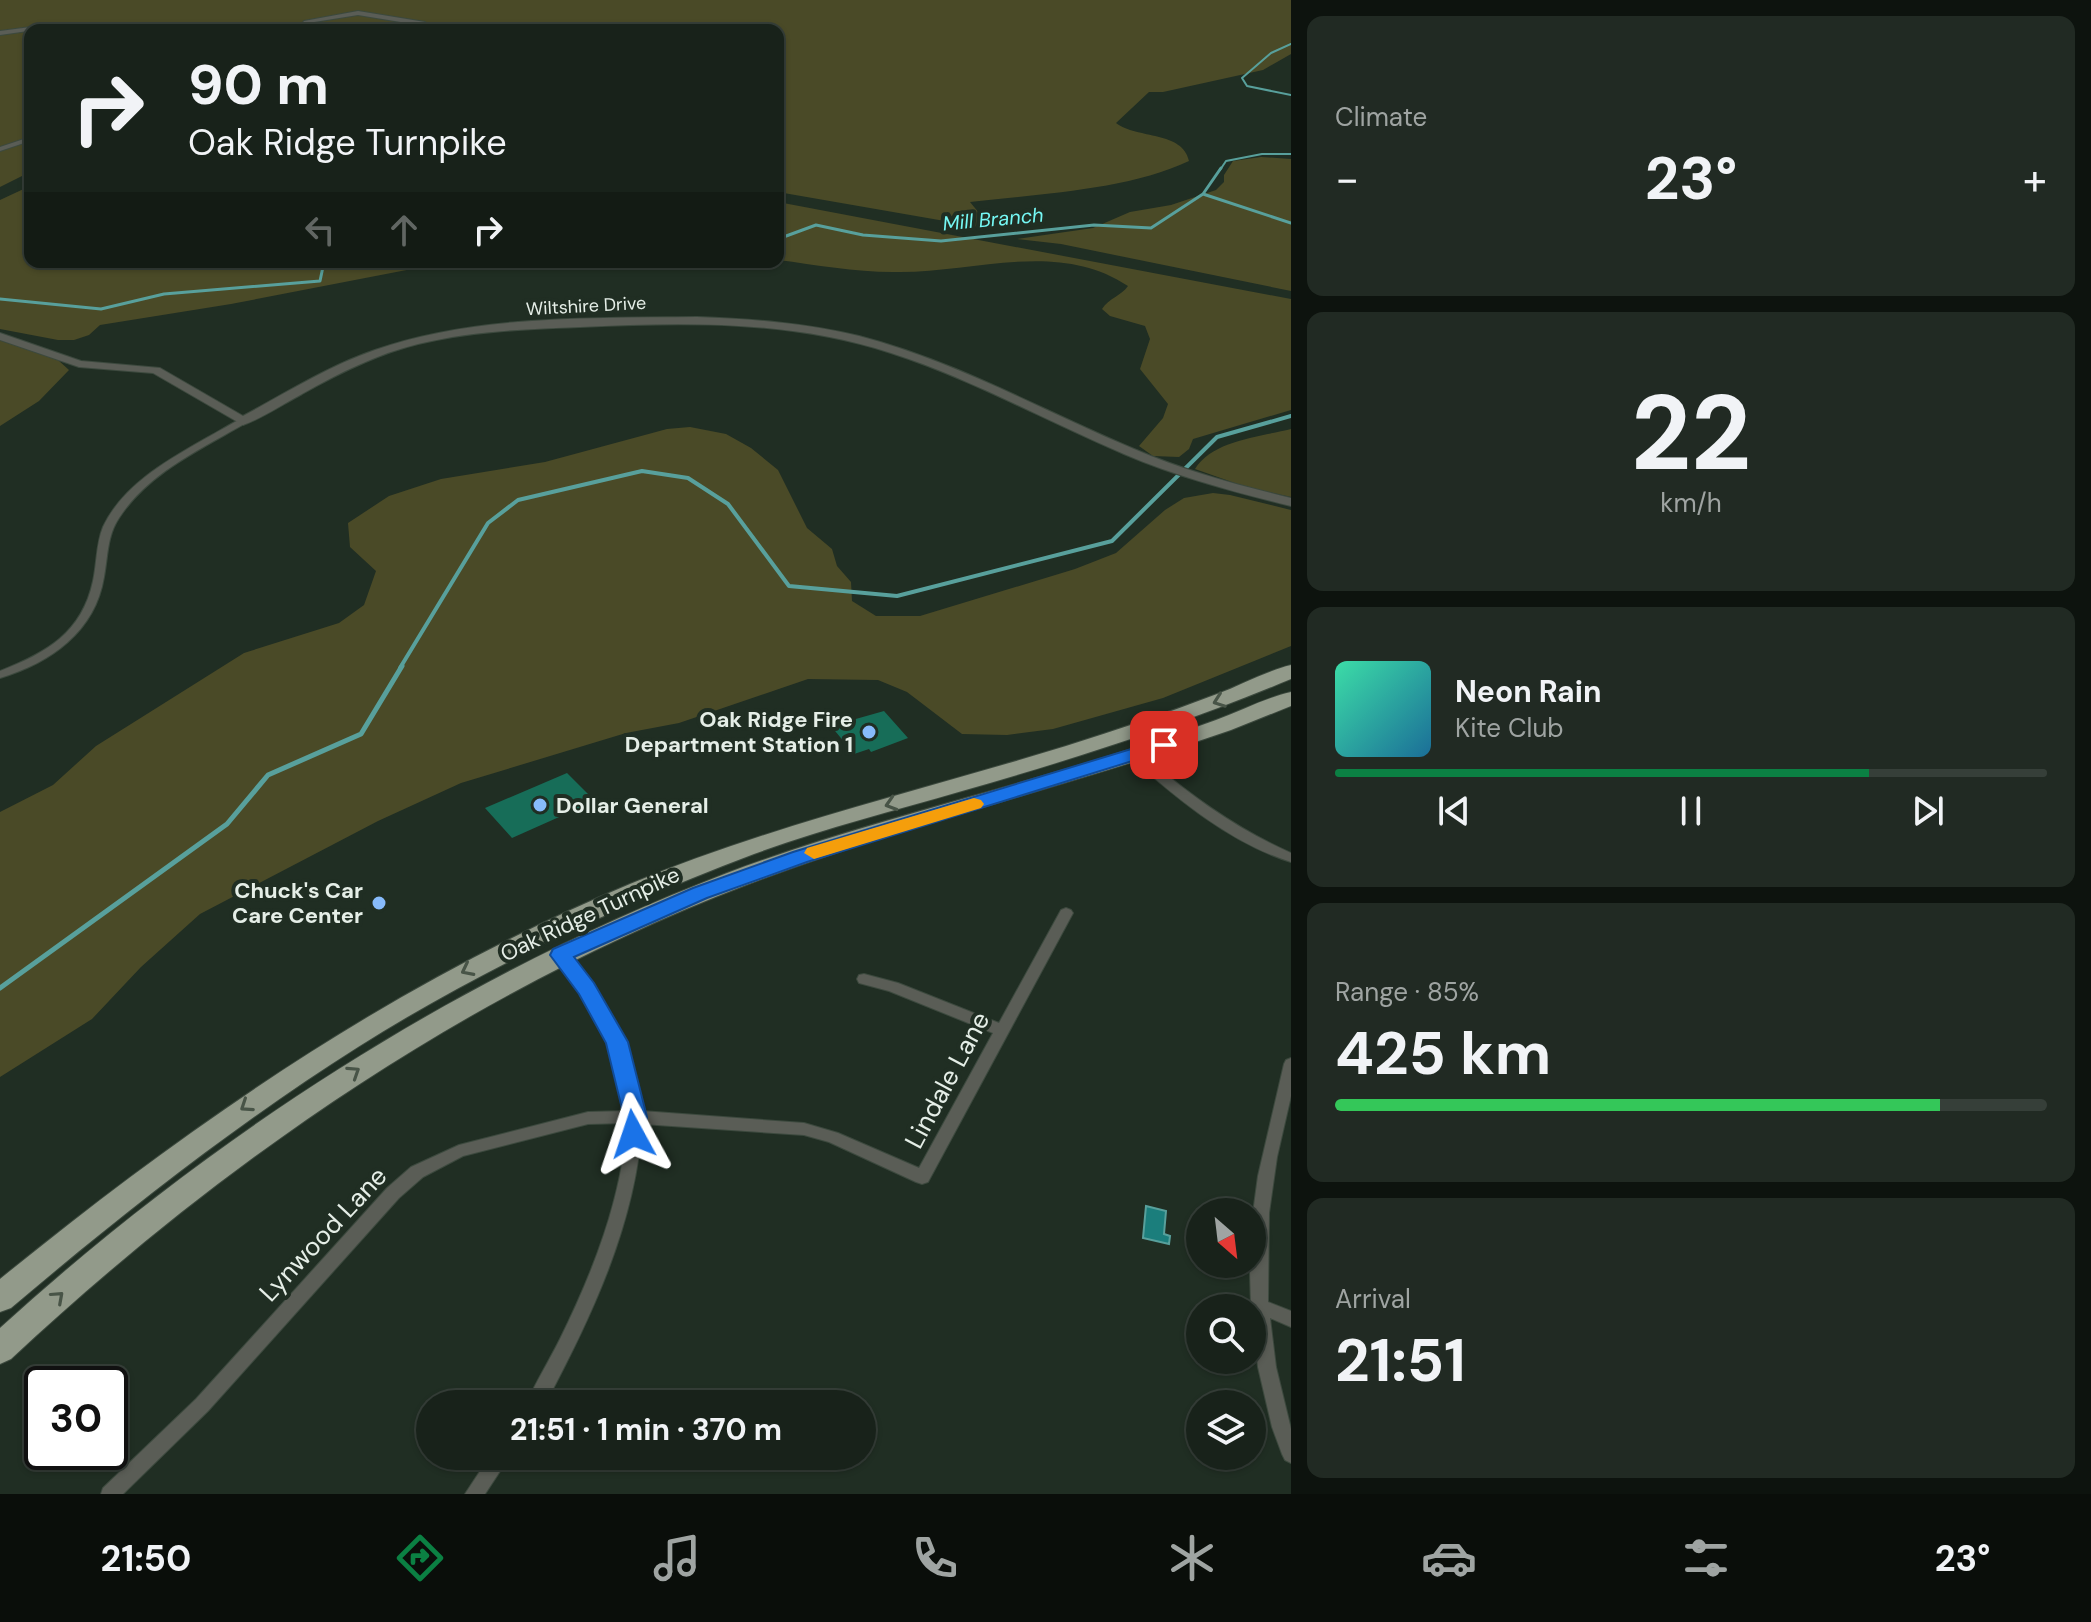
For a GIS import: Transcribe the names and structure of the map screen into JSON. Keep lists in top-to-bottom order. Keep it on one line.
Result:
{"streets":{"highway":["Oak Ridge Turnpike"],"street":["Wiltshire Drive","Lindale Lane","Lynwood Lane"]},"crossings":[["Lindale Lane","Lynwood Lane"]],"water":["Mill Branch"],"places":["Oak Ridge Fire Department Station 1","Dollar General","Chuck's Car Care Center"],"north":"bottom right","page":{"tile":["Climate",["22","km/h"],["Range · 85%","425 km"],["Arrival","21:51"]],"turn":["90 m","Oak Ridge Turnpike"],"heat":["−","23°","+"],"song":["Neon Rain","Kite Club"],"limit":"30","trip":"21:51 · 1 min · 370 m","tabs":["21:50","23°"]}}
